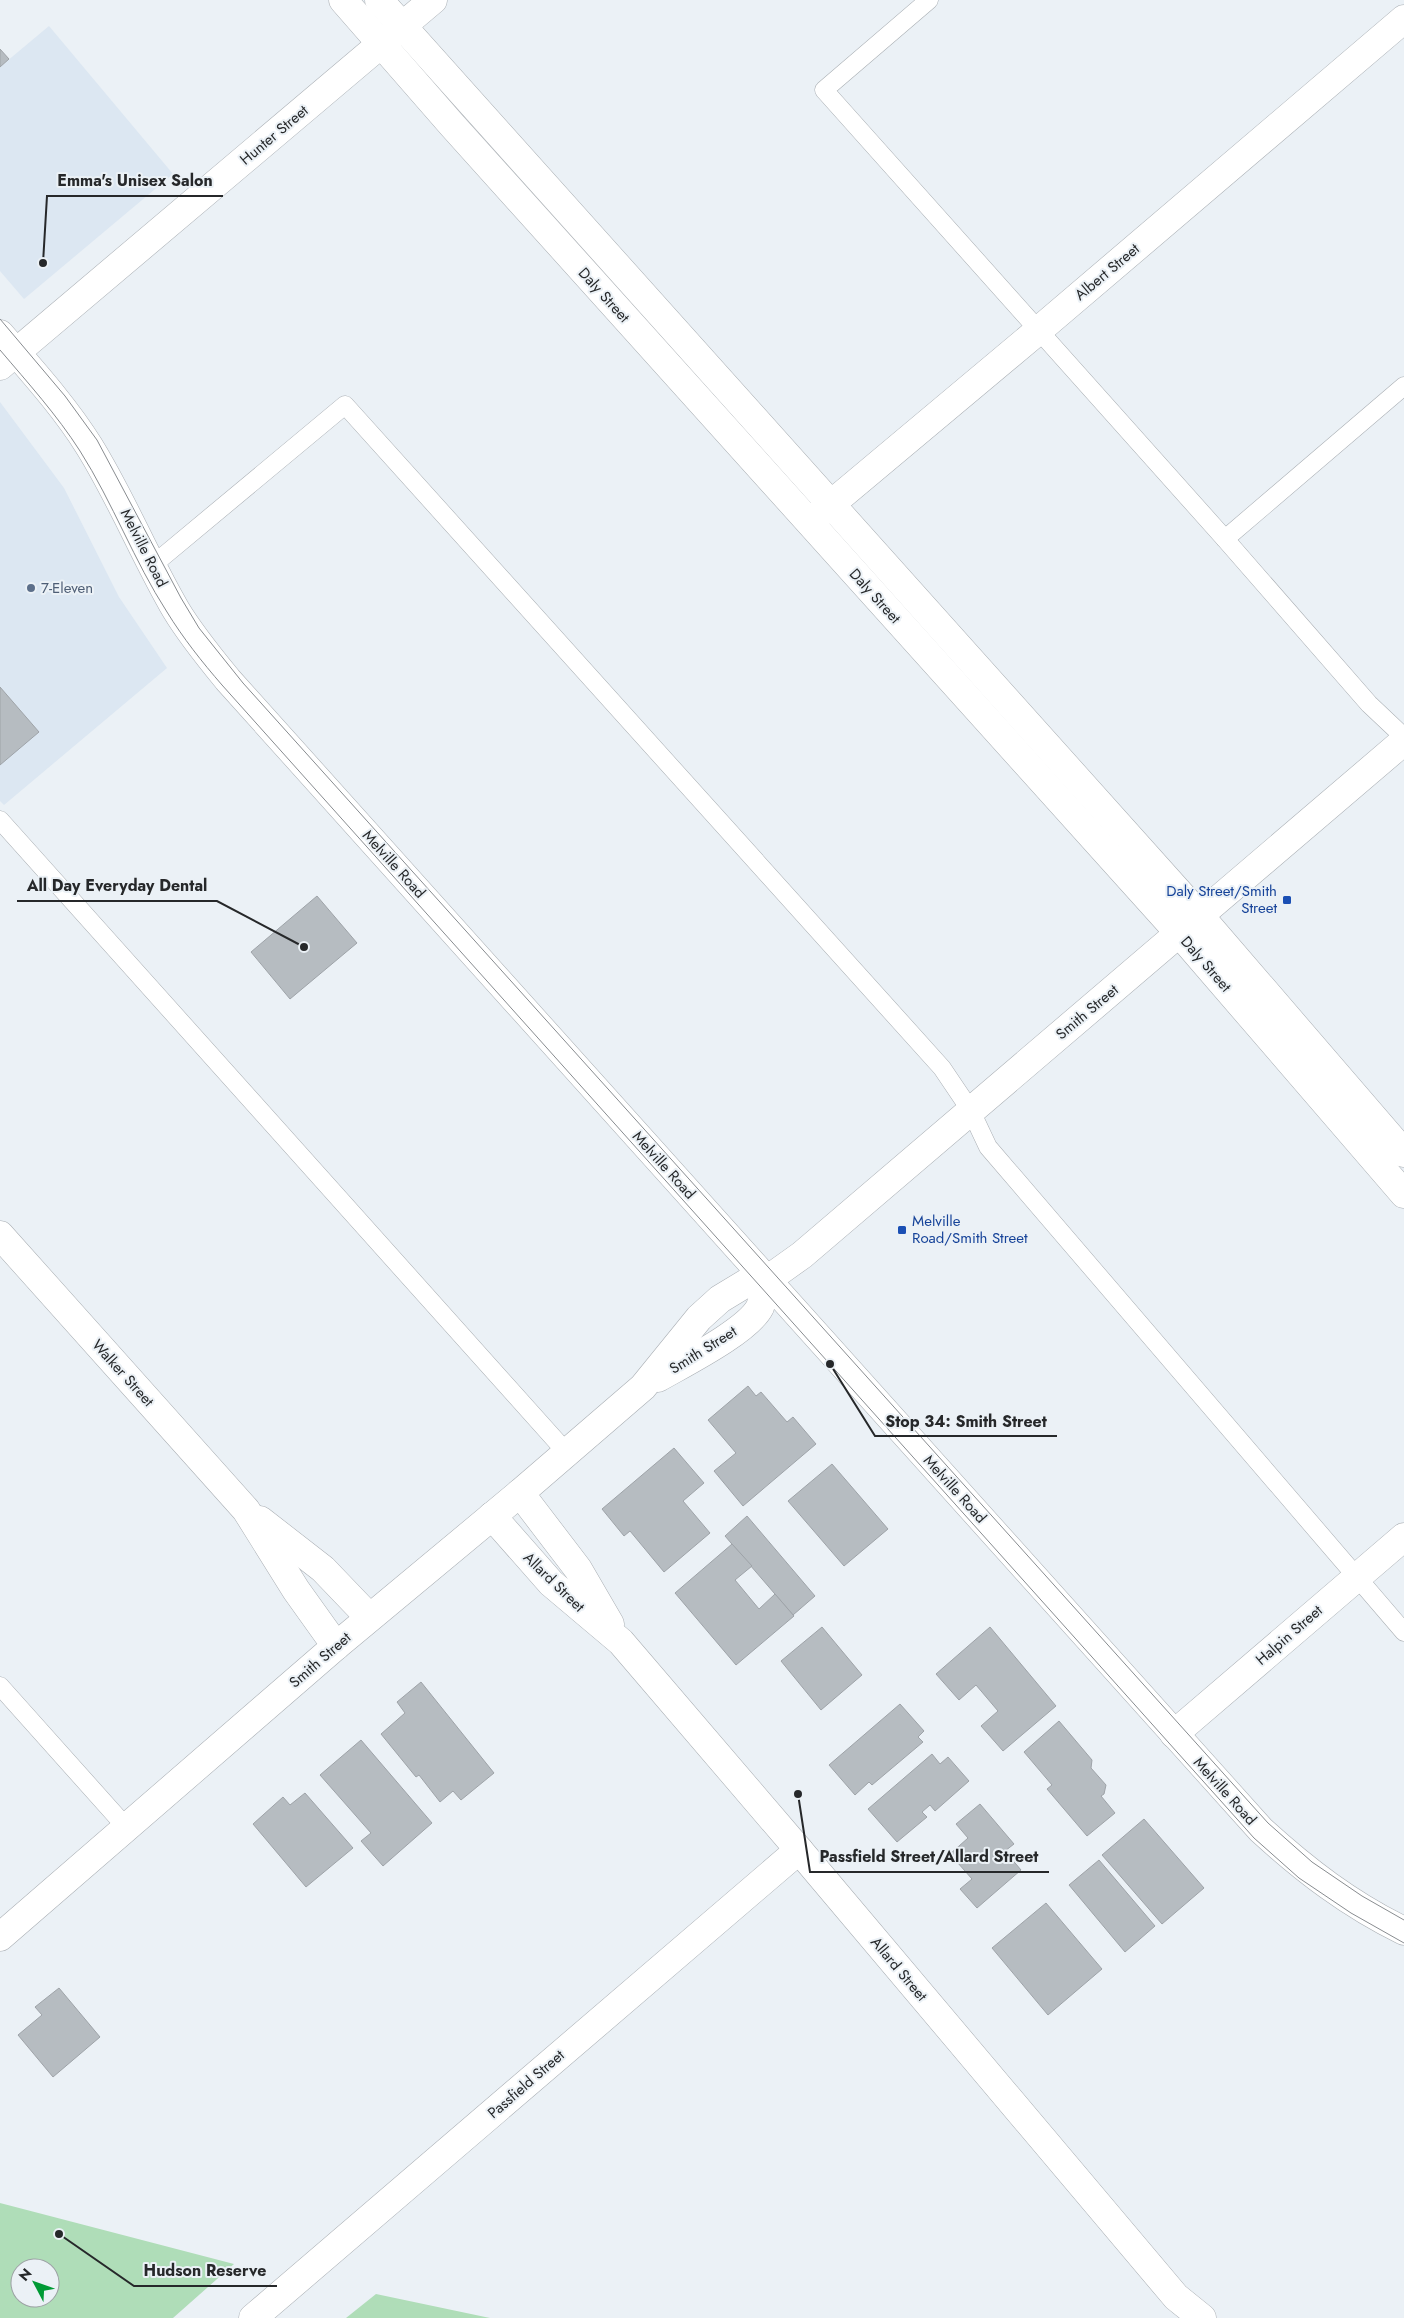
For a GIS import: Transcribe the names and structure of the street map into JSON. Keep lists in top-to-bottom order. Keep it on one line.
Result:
{"streets":{"street":["Hunter Street","Albert Street","Daly Street","Melville Road","Smith Street","Walker Street","Allard Street","Halpin Street","Passfield Street"]},"crossings":[["Hunter Street","Daly Street"],["Hunter Street","Melville Road"],["Albert Street","Daly Street"],["Daly Street","Smith Street"],["Melville Road","Smith Street"],["Melville Road","Halpin Street"],["Smith Street","Walker Street"],["Smith Street","Allard Street"],["Allard Street","Passfield Street"]],"places":{"other":["Emma's Unisex Salon","7-Eleven","All Day Everyday Dental","Stop 34: Smith Street","Passfield Street/Allard Street","Hudson Reserve"],"transit":["Daly Street/Smith Street","Melville Road/Smith Street"]},"north":"top left"}
